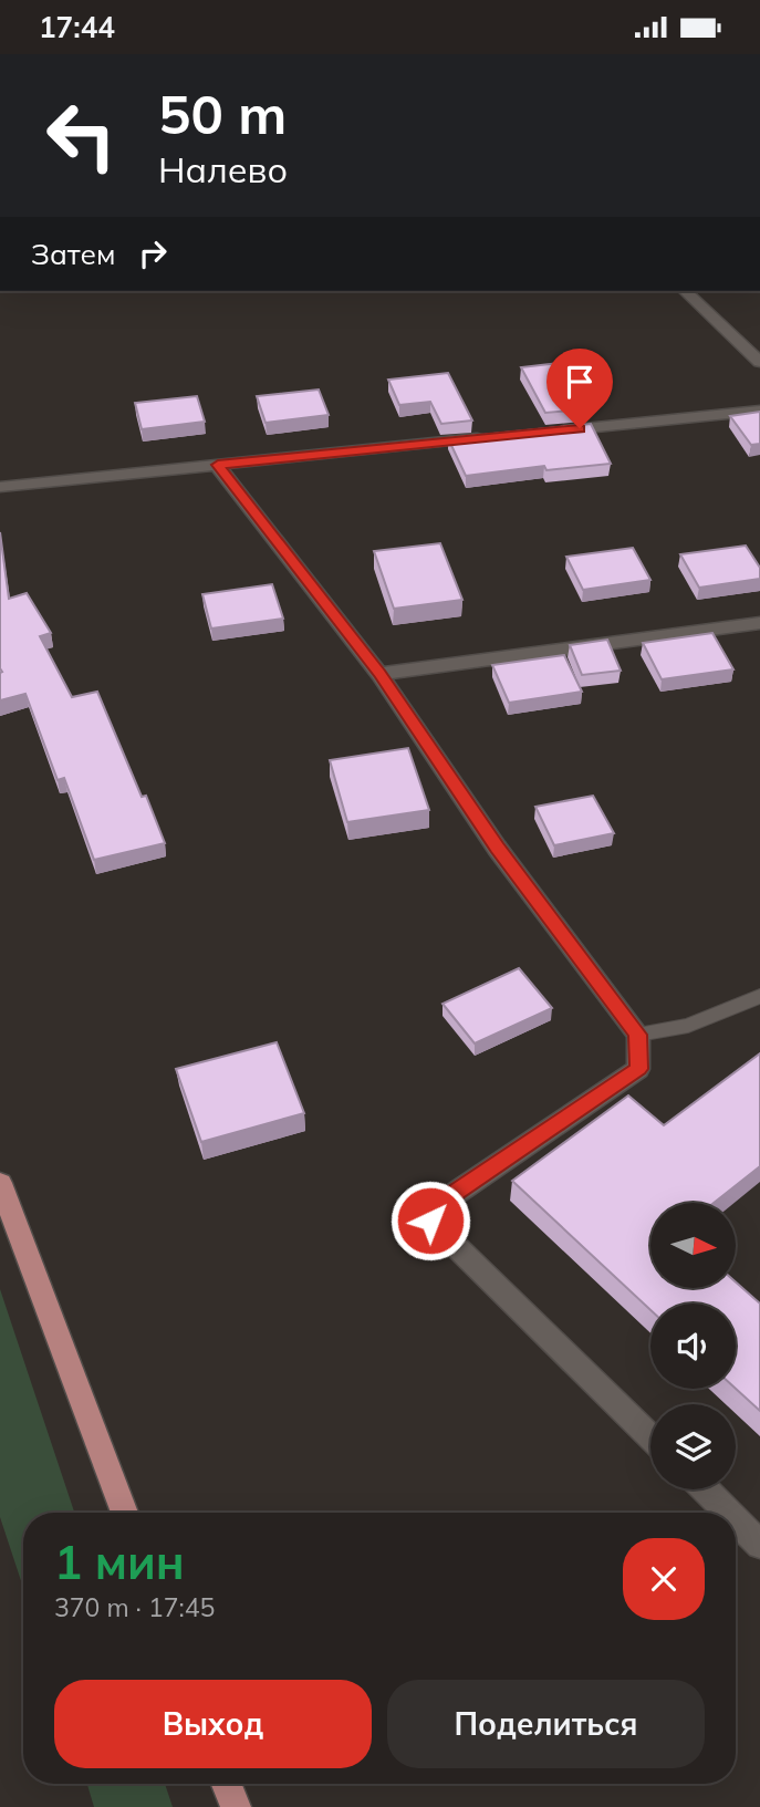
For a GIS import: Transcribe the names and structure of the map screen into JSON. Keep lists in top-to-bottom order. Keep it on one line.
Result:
{"north":"right","page":{"status":"17:44","turn":["50 m","Налево"],"then":"Затем","heading":["1 мин","370 m · 17:45"],"buttons":["Выход","Поделиться"]}}
